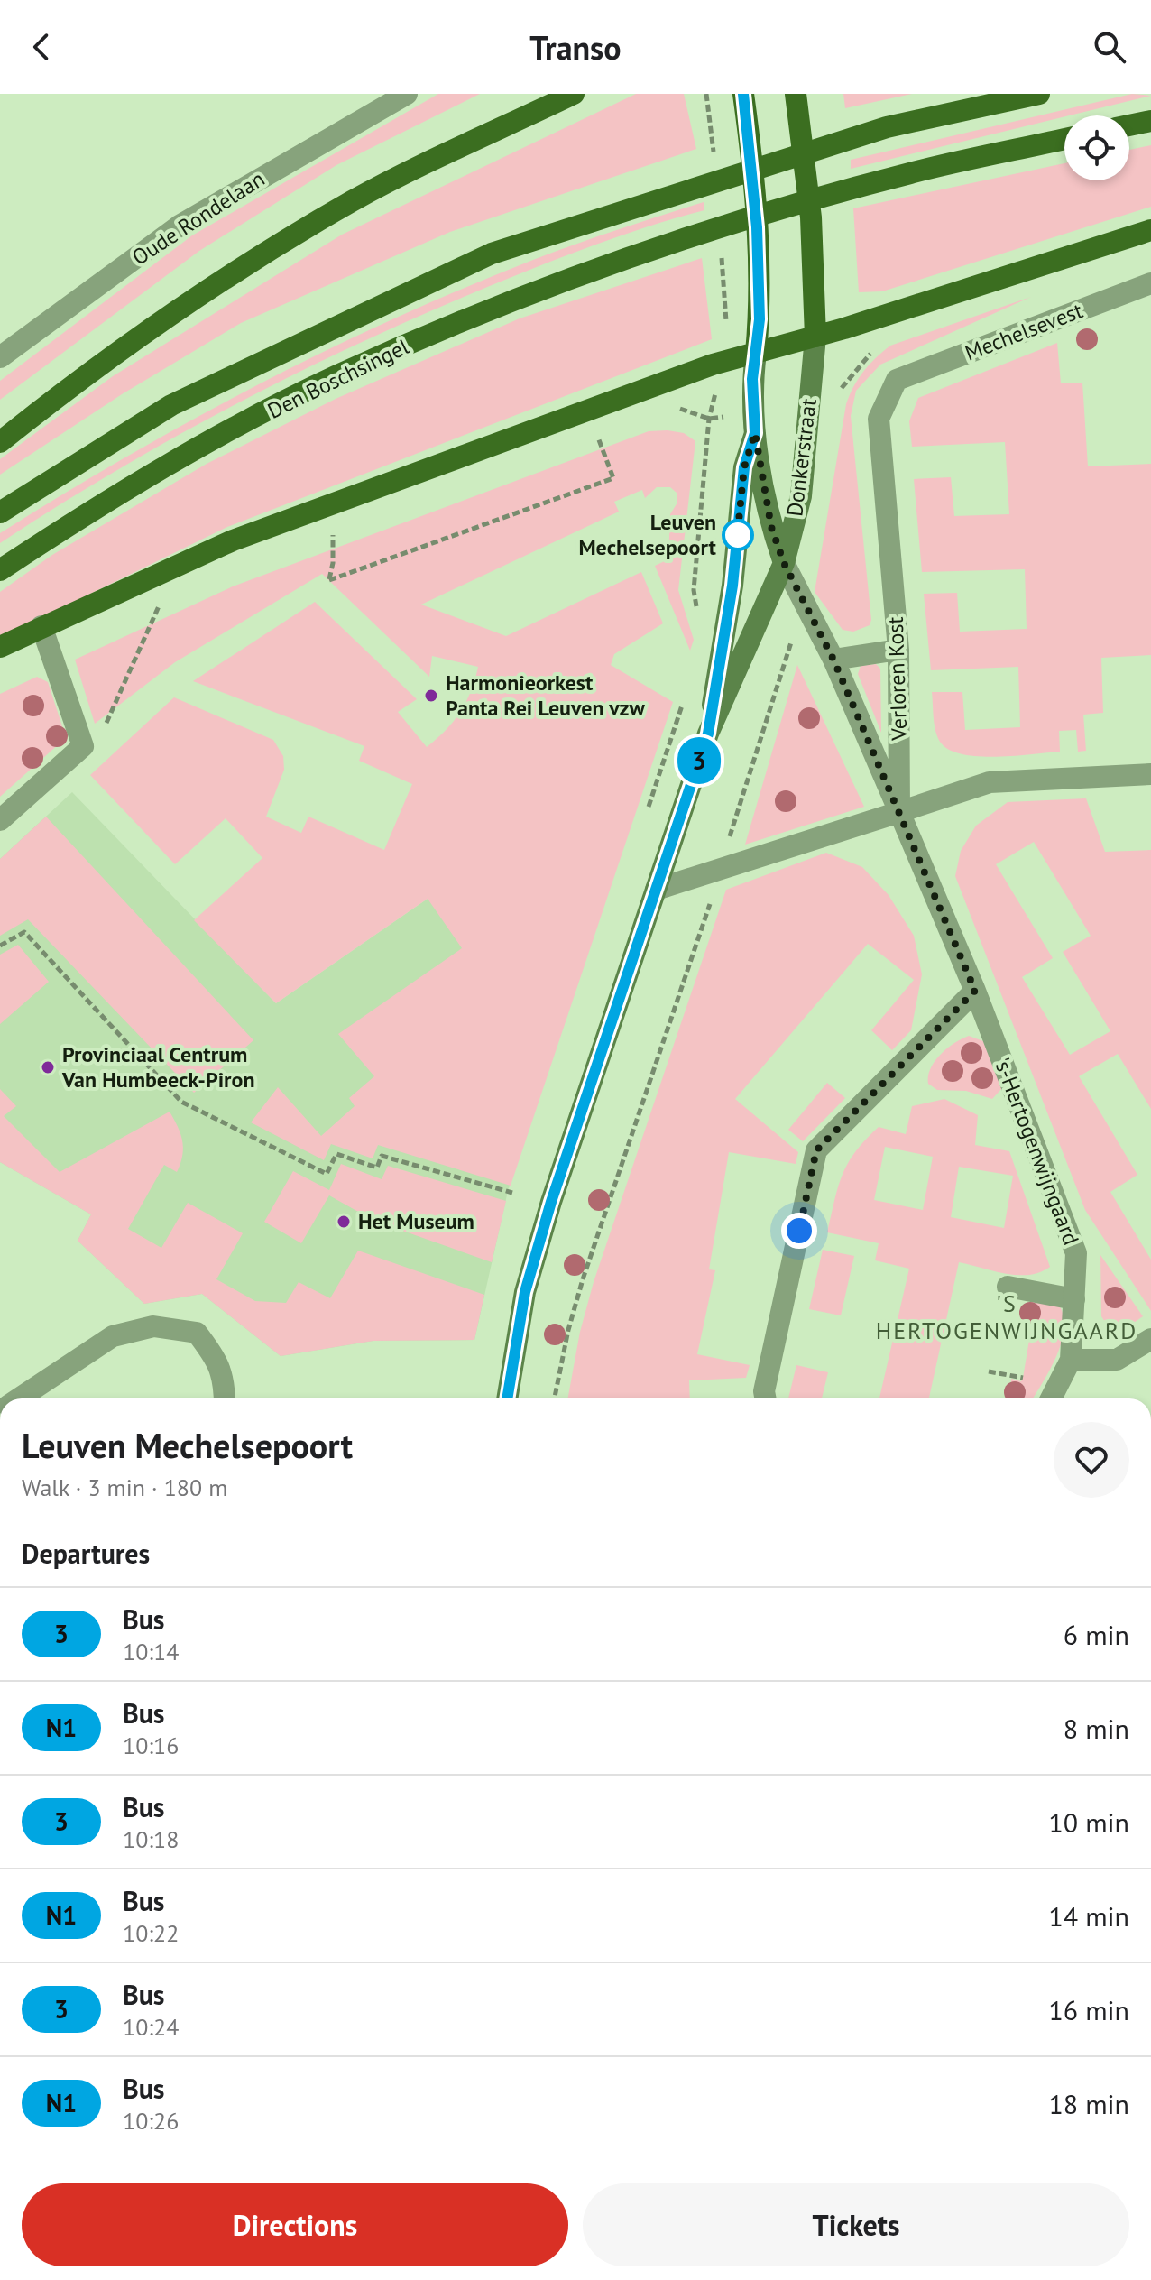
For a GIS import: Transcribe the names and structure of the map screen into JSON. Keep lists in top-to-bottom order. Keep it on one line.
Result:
{"streets":{"main road":["Den Boschsingel"],"street":["Oude Rondelaan","Mechelsevest","Donkerstraat","Verloren Kost","'s-Hertogenwijngaard"]},"crossings":[["Mechelsevest","Verloren Kost"],["Donkerstraat","'s-Hertogenwijngaard"],["Verloren Kost","'s-Hertogenwijngaard"]],"districts":["'S HERTOGENWIJNGAARD"],"places":["Leuven Mechelsepoort","Harmonieorkest Panta Rei Leuven vzw","Provinciaal Centrum Van Humbeeck-Piron","Het Museum"],"lines":["bus line 3"],"page":{"header":"Transo","on_map":"3","heading":[["Leuven Mechelsepoort","Walk · 3 min · 180 m"],"Departures"],"list":[{"mark":"3","name":"Bus","note":"10:14","value":"6 min"},{"mark":"N1","name":"Bus","note":"10:16","value":"8 min"},{"mark":"3","name":"Bus","note":"10:18","value":"10 min"},{"mark":"N1","name":"Bus","note":"10:22","value":"14 min"},{"mark":"3","name":"Bus","note":"10:24","value":"16 min"},{"mark":"N1","name":"Bus","note":"10:26","value":"18 min"}],"buttons":["Directions","Tickets"]}}
